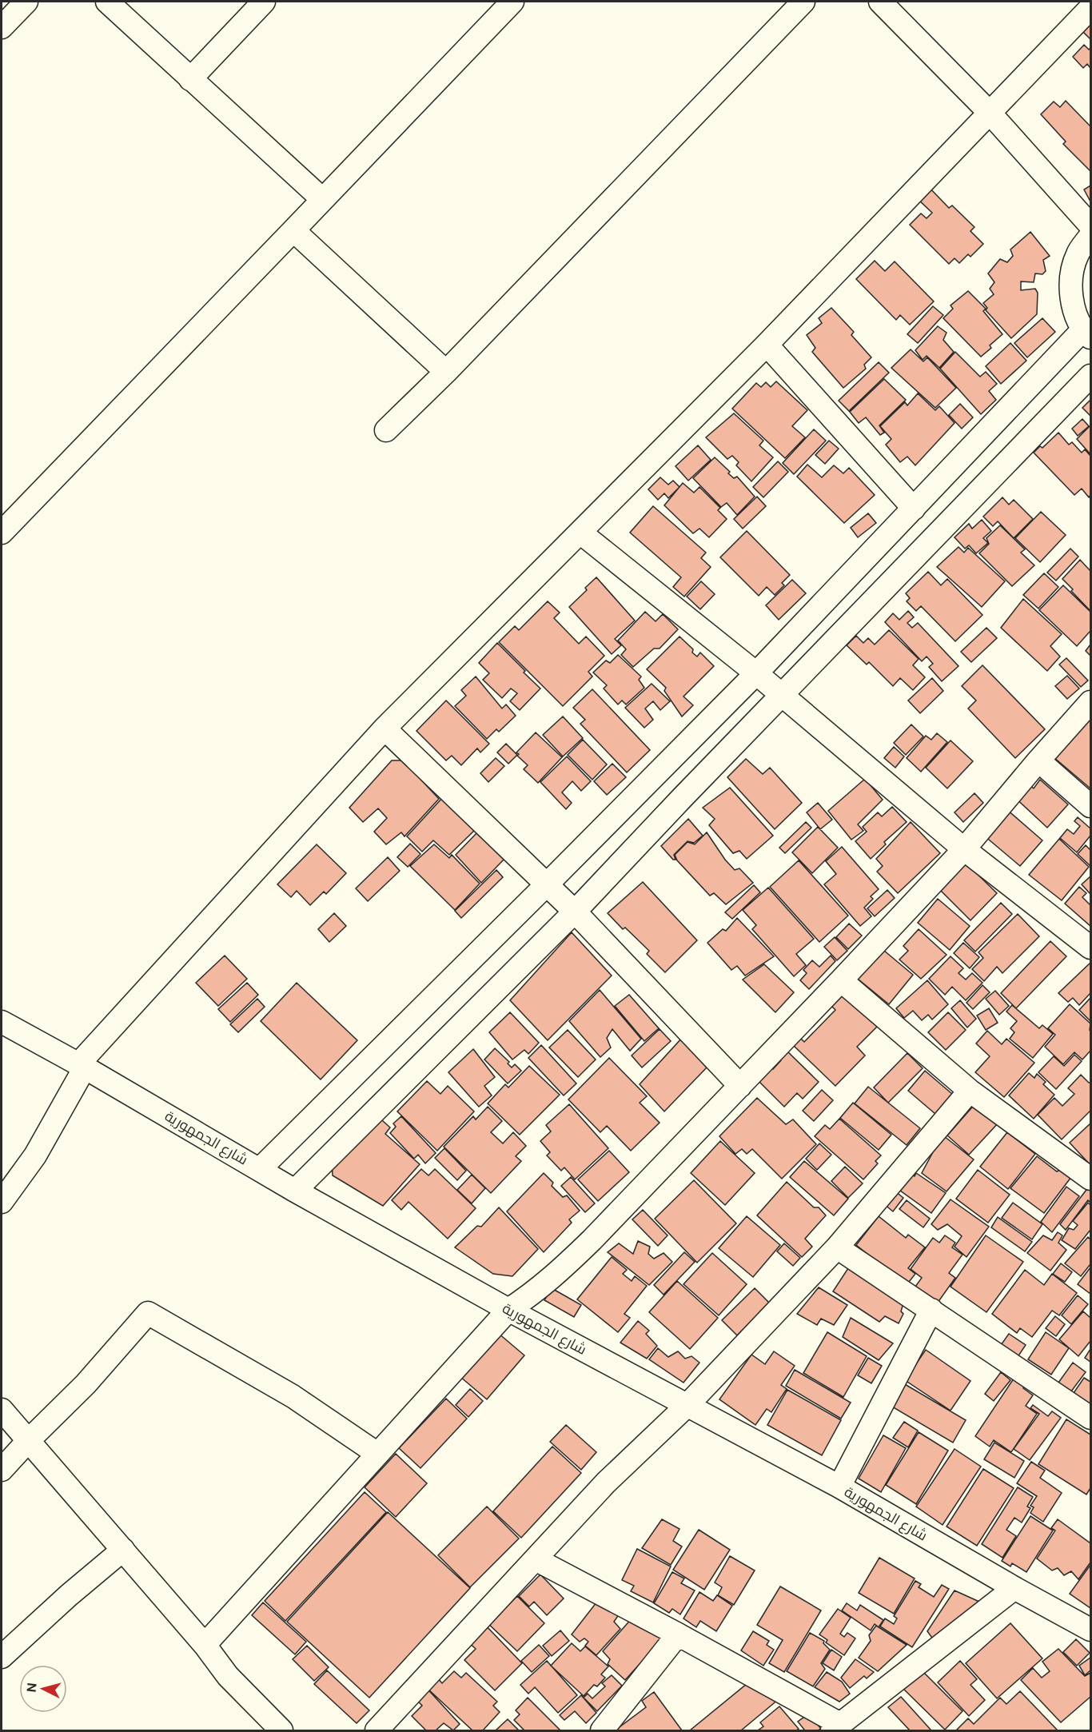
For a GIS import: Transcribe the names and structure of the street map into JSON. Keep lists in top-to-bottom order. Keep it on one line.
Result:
{"streets":{"street":["شارع الجمهورية"]},"north":"left"}
